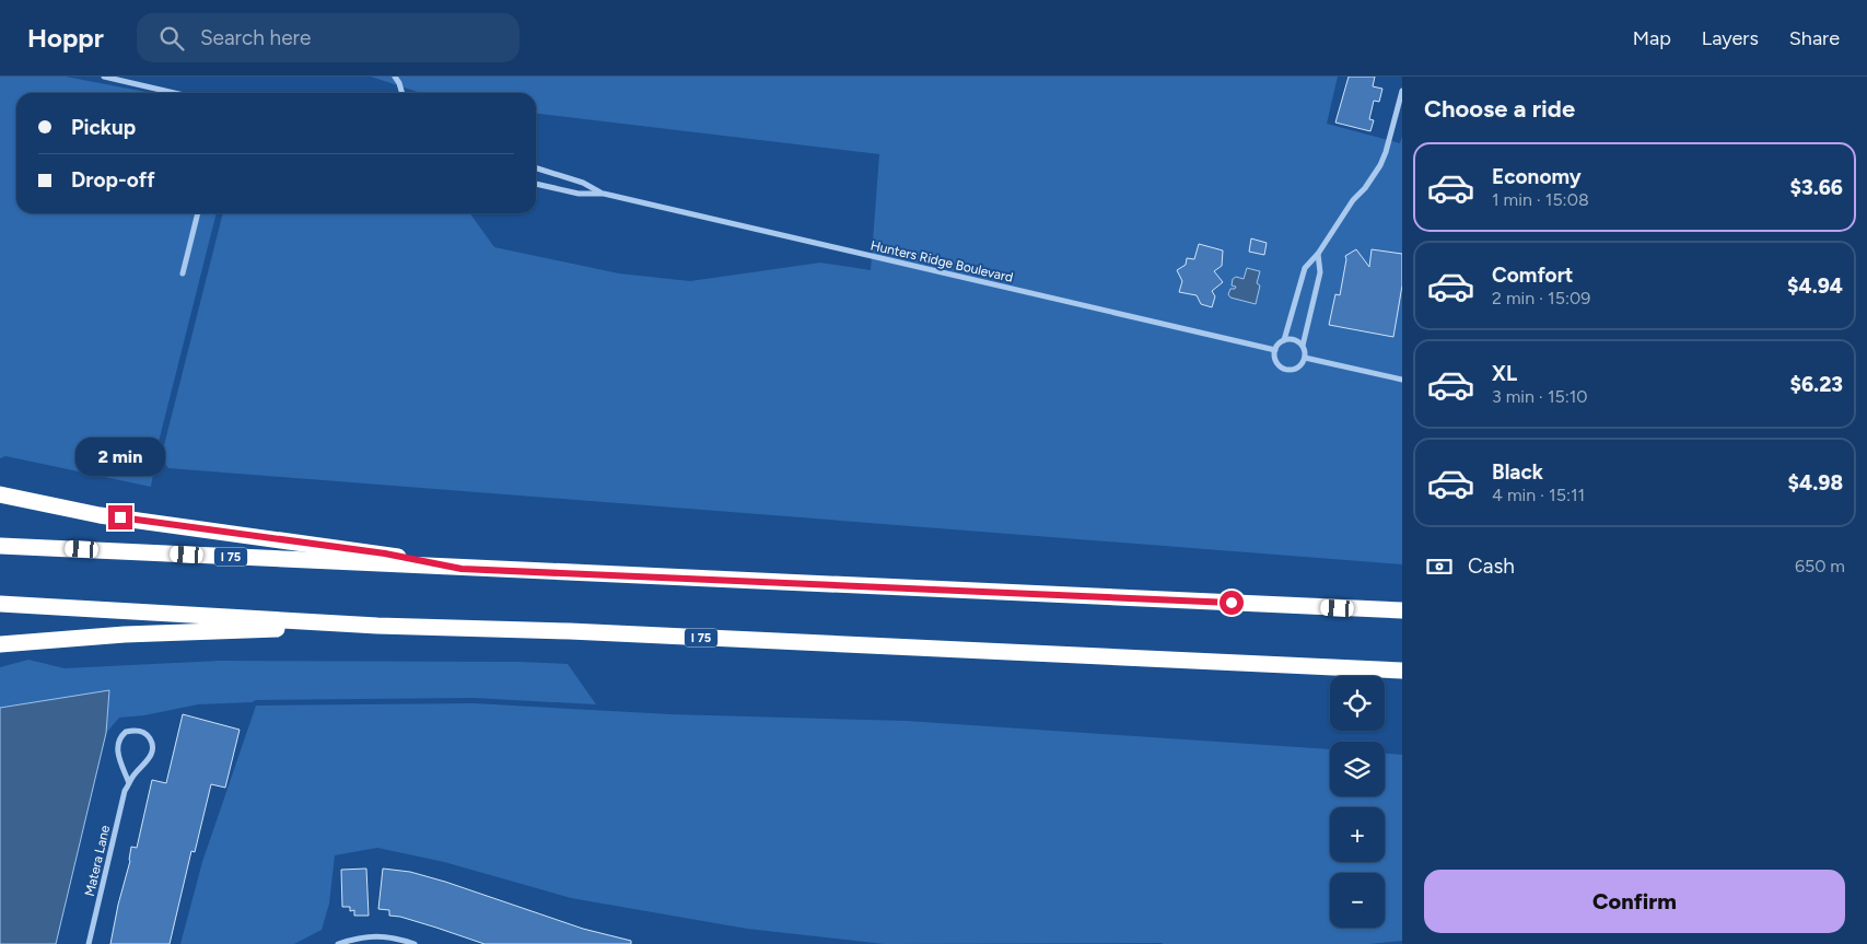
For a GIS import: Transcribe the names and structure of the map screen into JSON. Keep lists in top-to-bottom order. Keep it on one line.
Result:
{"streets":{"highway":["I 75"],"street":["Hunters Ridge Boulevard","Matera Lane"]},"page":{"header":"Hoppr","search":"Search here","nav":["Map","Layers","Share"],"heading":"Choose a ride","banner":["Pickup","Drop-off"],"list":[{"name":"Economy","note":"1 min · 15:08","value":"$3.66"},{"name":"Comfort","note":"2 min · 15:09","value":"$4.94"},{"name":"XL","note":"3 min · 15:10","value":"$6.23"},{"name":"Black","note":"4 min · 15:11","value":"$4.98"}],"bubble":"2 min","pay":["Cash","650 m"],"map_buttons":["+","−"],"buttons":"Confirm"}}
